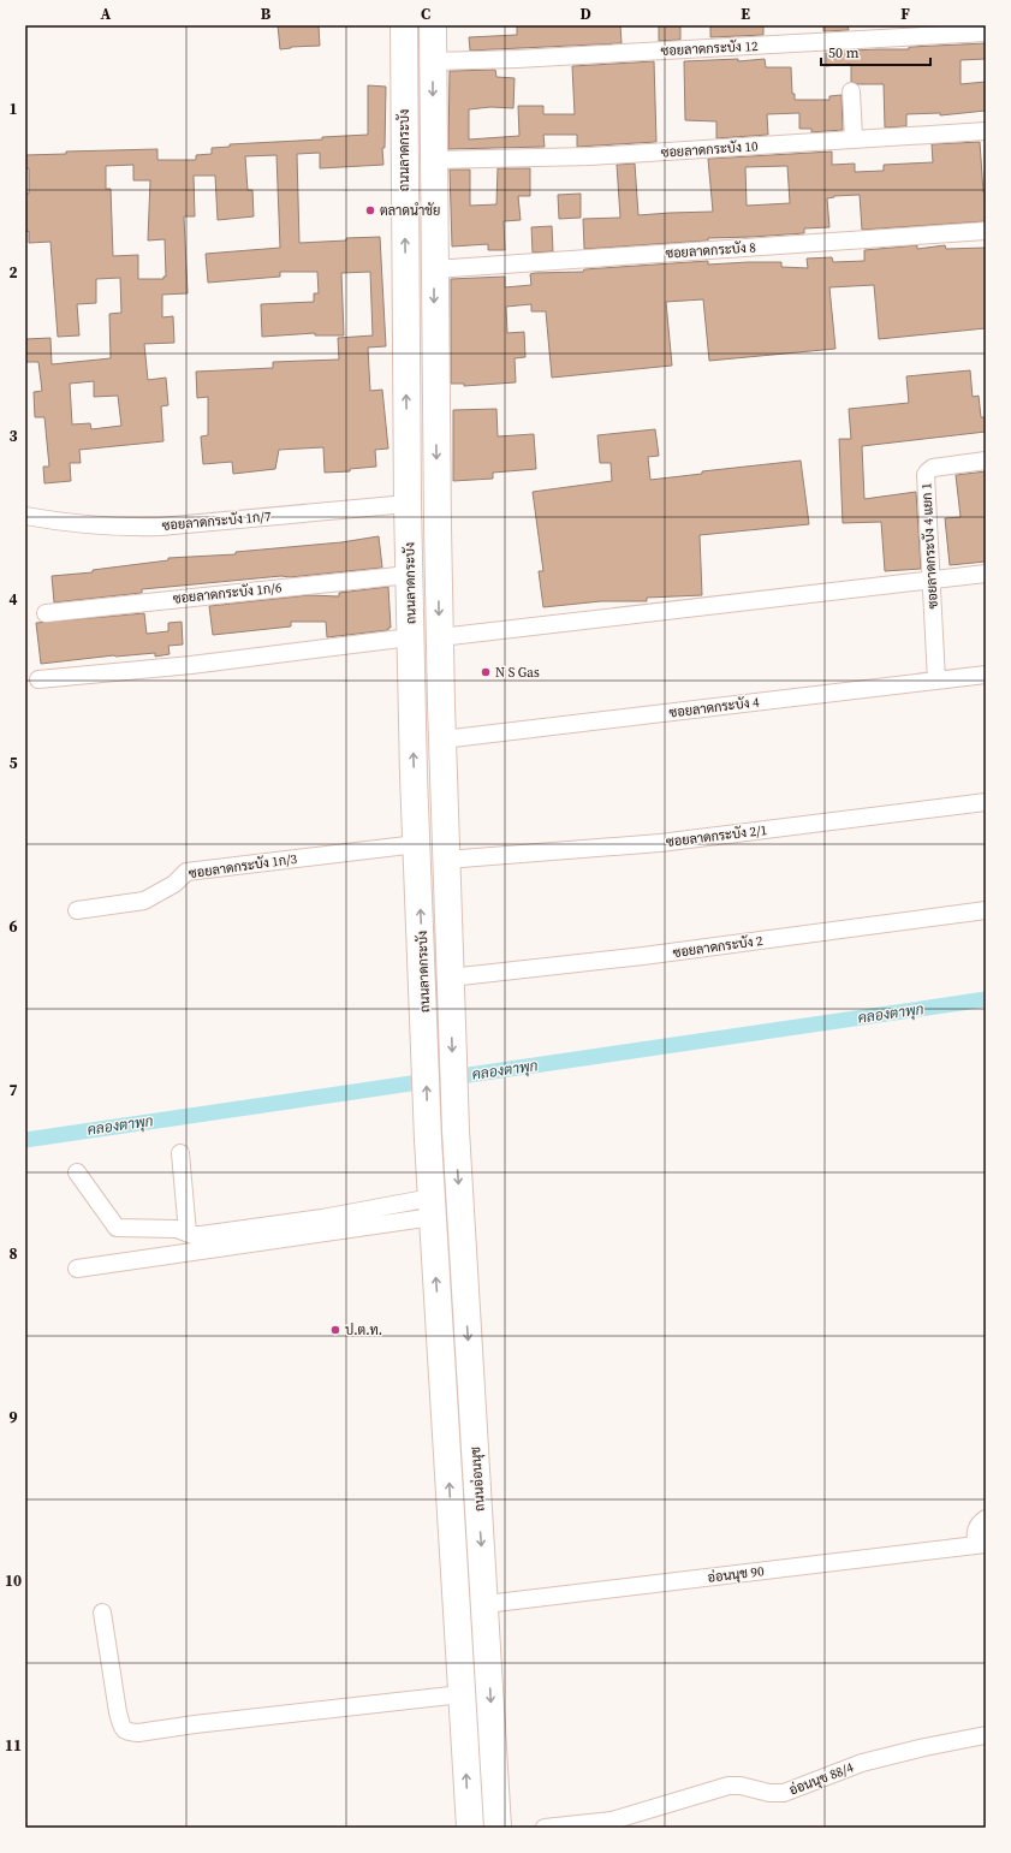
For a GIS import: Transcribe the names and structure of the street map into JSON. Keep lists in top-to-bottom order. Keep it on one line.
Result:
{"streets":{"main road":["ถนนลาดกระบัง","ถนนอ่อนนุช"],"street":["ซอยลาดกระบัง 12","ซอยลาดกระบัง 10","ซอยลาดกระบัง 8","ซอยลาดกระบัง 1ก/7","ซอยลาดกระบัง 4 แยก 1","ซอยลาดกระบัง 1ก/6","ซอยลาดกระบัง 4","ซอยลาดกระบัง 2/1","ซอยลาดกระบัง 1ก/3","ซอยลาดกระบัง 2","อ่อนนุช 90","อ่อนนุช 88/4"]},"crossings":[["ซอยลาดกระบัง 12","ถนนลาดกระบัง"],["ซอยลาดกระบัง 10","ถนนลาดกระบัง"],["ถนนลาดกระบัง","ซอยลาดกระบัง 8"],["ถนนลาดกระบัง","ซอยลาดกระบัง 1ก/7"],["ถนนลาดกระบัง","ซอยลาดกระบัง 1ก/6"],["ถนนลาดกระบัง","ซอยลาดกระบัง 4"],["ถนนลาดกระบัง","ซอยลาดกระบัง 2/1"],["ถนนลาดกระบัง","ซอยลาดกระบัง 1ก/3"],["ถนนลาดกระบัง","ซอยลาดกระบัง 2"],["ถนนลาดกระบัง","ถนนอ่อนนุช"],["ซอยลาดกระบัง 4 แยก 1","ซอยลาดกระบัง 4"],["ถนนอ่อนนุช","อ่อนนุช 90"]],"water":["คลองตาพุก"],"places":["ตลาดนำชัย","N S Gas","ป.ต.ท."],"scale_bar":"50 m","grid":{"columns":["A","B","C","D","E","F"],"rows":["1","2","3","4","5","6","7","8","9","10","11"]}}
